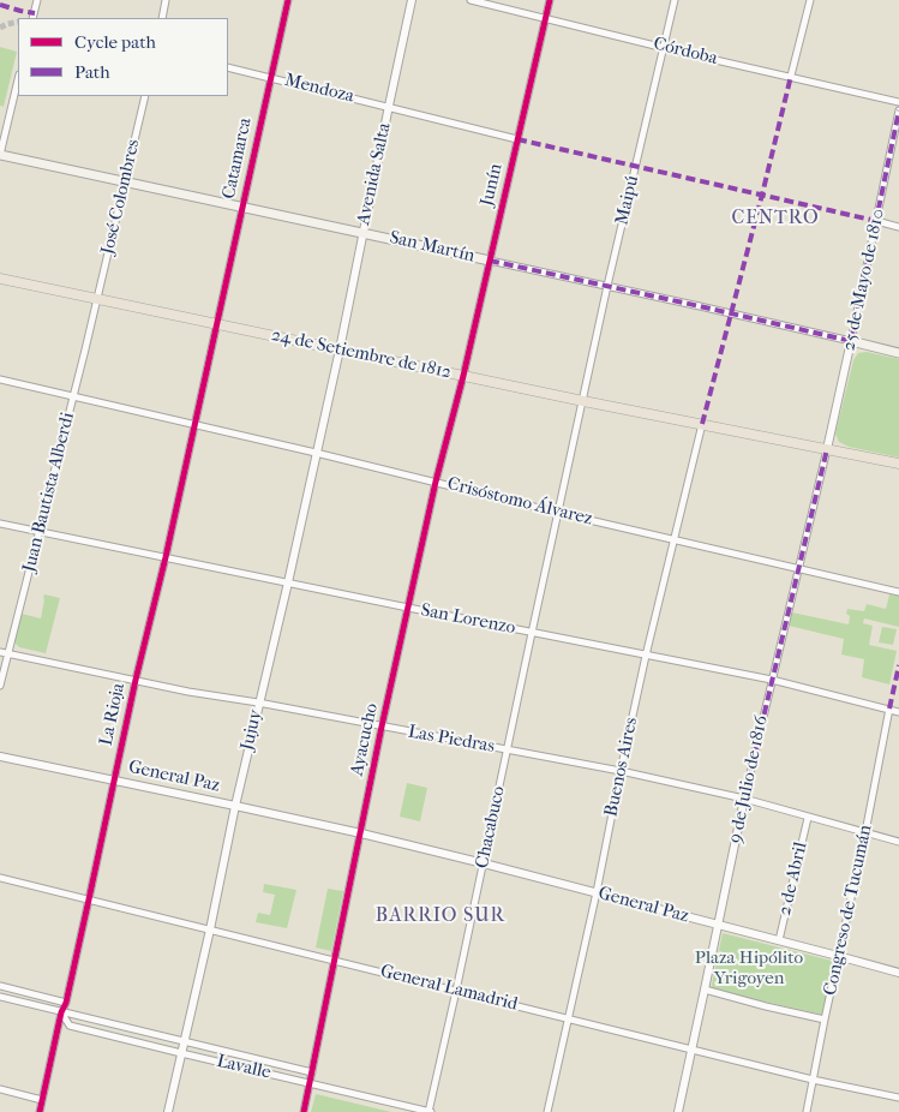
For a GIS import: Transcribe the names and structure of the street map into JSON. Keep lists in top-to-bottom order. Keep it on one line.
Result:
{"streets":{"main road":["San Martín","24 de Setiembre de 1812"],"street":["Córdoba","Mendoza","Catamarca","Avenida Salta","Junín","José Colombres","Maipú","25 de Mayo de 1810","Juan Bautista Alberdi","Crisóstomo Álvarez","San Lorenzo","La Rioja","Jujuy","Ayacucho","Las Piedras","Buenos Aires","General Paz","9 de Julio de 1816","Chacabuco","2 de Abril","Congreso de Tucumán","General Lamadrid","Lavalle"]},"crossings":[["Córdoba","Junín"],["Córdoba","Maipú"],["Mendoza","Catamarca"],["Mendoza","Avenida Salta"],["Mendoza","Junín"],["Catamarca","San Martín"],["Catamarca","24 de Setiembre de 1812"],["Catamarca","La Rioja"],["Avenida Salta","San Martín"],["Avenida Salta","24 de Setiembre de 1812"],["Avenida Salta","Jujuy"],["Junín","San Martín"],["Junín","24 de Setiembre de 1812"],["Junín","Ayacucho"],["José Colombres","San Martín"],["José Colombres","24 de Setiembre de 1812"],["José Colombres","Juan Bautista Alberdi"],["Maipú","San Martín"],["Maipú","24 de Setiembre de 1812"],["Maipú","Chacabuco"],["San Martín","25 de Mayo de 1810"],["25 de Mayo de 1810","24 de Setiembre de 1812"],["25 de Mayo de 1810","9 de Julio de 1816"],["24 de Setiembre de 1812","Juan Bautista Alberdi"],["24 de Setiembre de 1812","La Rioja"],["24 de Setiembre de 1812","Jujuy"],["24 de Setiembre de 1812","Ayacucho"],["24 de Setiembre de 1812","Buenos Aires"],["24 de Setiembre de 1812","9 de Julio de 1816"],["24 de Setiembre de 1812","Chacabuco"],["Juan Bautista Alberdi","Crisóstomo Álvarez"],["Juan Bautista Alberdi","San Lorenzo"],["Juan Bautista Alberdi","Las Piedras"],["Crisóstomo Álvarez","La Rioja"],["Crisóstomo Álvarez","Jujuy"],["Crisóstomo Álvarez","Ayacucho"],["Crisóstomo Álvarez","Buenos Aires"],["Crisóstomo Álvarez","9 de Julio de 1816"],["Crisóstomo Álvarez","Chacabuco"],["San Lorenzo","La Rioja"],["San Lorenzo","Jujuy"],["San Lorenzo","Ayacucho"],["San Lorenzo","Buenos Aires"],["San Lorenzo","9 de Julio de 1816"],["San Lorenzo","Chacabuco"],["San Lorenzo","Congreso de Tucumán"],["La Rioja","Las Piedras"],["La Rioja","General Paz"],["La Rioja","General Lamadrid"],["La Rioja","Lavalle"],["Jujuy","Las Piedras"],["Jujuy","General Paz"],["Jujuy","General Lamadrid"],["Jujuy","Lavalle"],["Ayacucho","Las Piedras"],["Ayacucho","General Paz"],["Ayacucho","General Lamadrid"],["Ayacucho","Lavalle"],["Las Piedras","Buenos Aires"],["Las Piedras","9 de Julio de 1816"],["Las Piedras","Chacabuco"],["Las Piedras","2 de Abril"],["Las Piedras","Congreso de Tucumán"],["Buenos Aires","General Paz"],["Buenos Aires","General Lamadrid"],["General Paz","9 de Julio de 1816"],["General Paz","Chacabuco"],["General Paz","2 de Abril"],["General Paz","Congreso de Tucumán"],["9 de Julio de 1816","General Lamadrid"],["Chacabuco","General Lamadrid"],["Chacabuco","Lavalle"],["Congreso de Tucumán","General Lamadrid"]],"districts":["CENTRO","BARRIO SUR"],"parks":["Plaza Hipólito Yrigoyen"],"legend":["Cycle path","Path"]}
